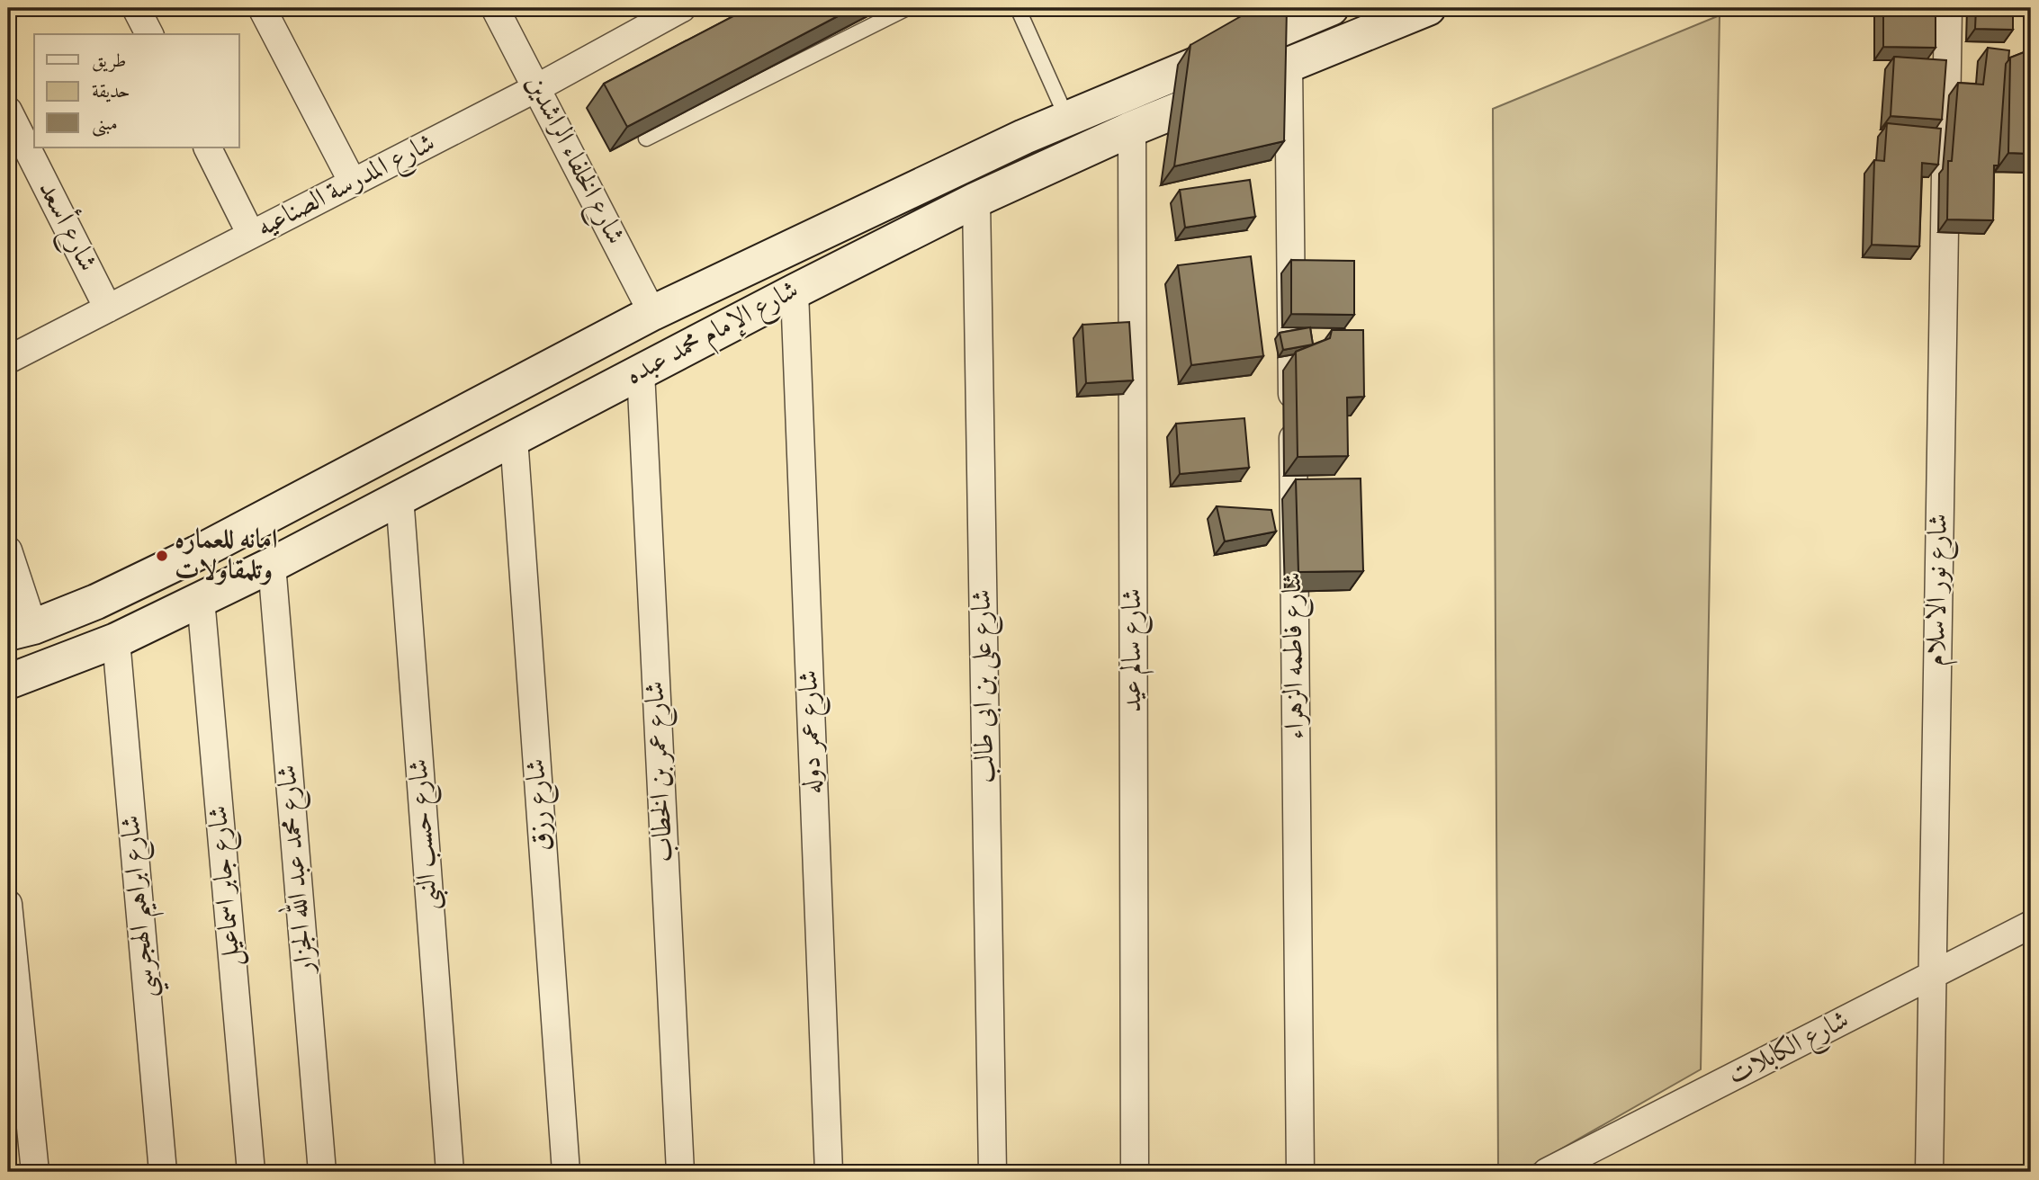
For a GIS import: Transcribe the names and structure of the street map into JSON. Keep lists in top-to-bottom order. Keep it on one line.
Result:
{"streets":{"main road":["شارع الإمام محمد عبده"],"street":["شارع الخلفاء الراشدين","شارع المدرسة الصناعيه","شارع أسعد","شارع نور الاسلام","شارع سالم عيد","شارع فاطمه الزهراء","شارع على بن ابى طالب","شارع عمر دوله","شارع عمر بن الخطاب","شارع رزق","شارع حسب النبى","شارع محمد عبد الله الجزار","شارع جابر اسماعيل","شارع ابراهيم الهجرسي","شارع الكابلات"]},"crossings":[["شارع الخلفاء الراشدين","شارع المدرسة الصناعيه"],["شارع الخلفاء الراشدين","شارع الإمام محمد عبده"],["شارع المدرسة الصناعيه","شارع أسعد"],["شارع الإمام محمد عبده","شارع سالم عيد"],["شارع الإمام محمد عبده","شارع فاطمه الزهراء"],["شارع الإمام محمد عبده","شارع على بن ابى طالب"],["شارع الإمام محمد عبده","شارع عمر دوله"],["شارع الإمام محمد عبده","شارع عمر بن الخطاب"],["شارع الإمام محمد عبده","شارع رزق"],["شارع الإمام محمد عبده","شارع حسب النبى"],["شارع الإمام محمد عبده","شارع محمد عبد الله الجزار"],["شارع الإمام محمد عبده","شارع جابر اسماعيل"],["شارع الإمام محمد عبده","شارع ابراهيم الهجرسي"],["شارع نور الاسلام","شارع الكابلات"]],"places":["امانه للعماره وتلمقاولات"],"legend":["طريق","حديقة","مبنى"]}
